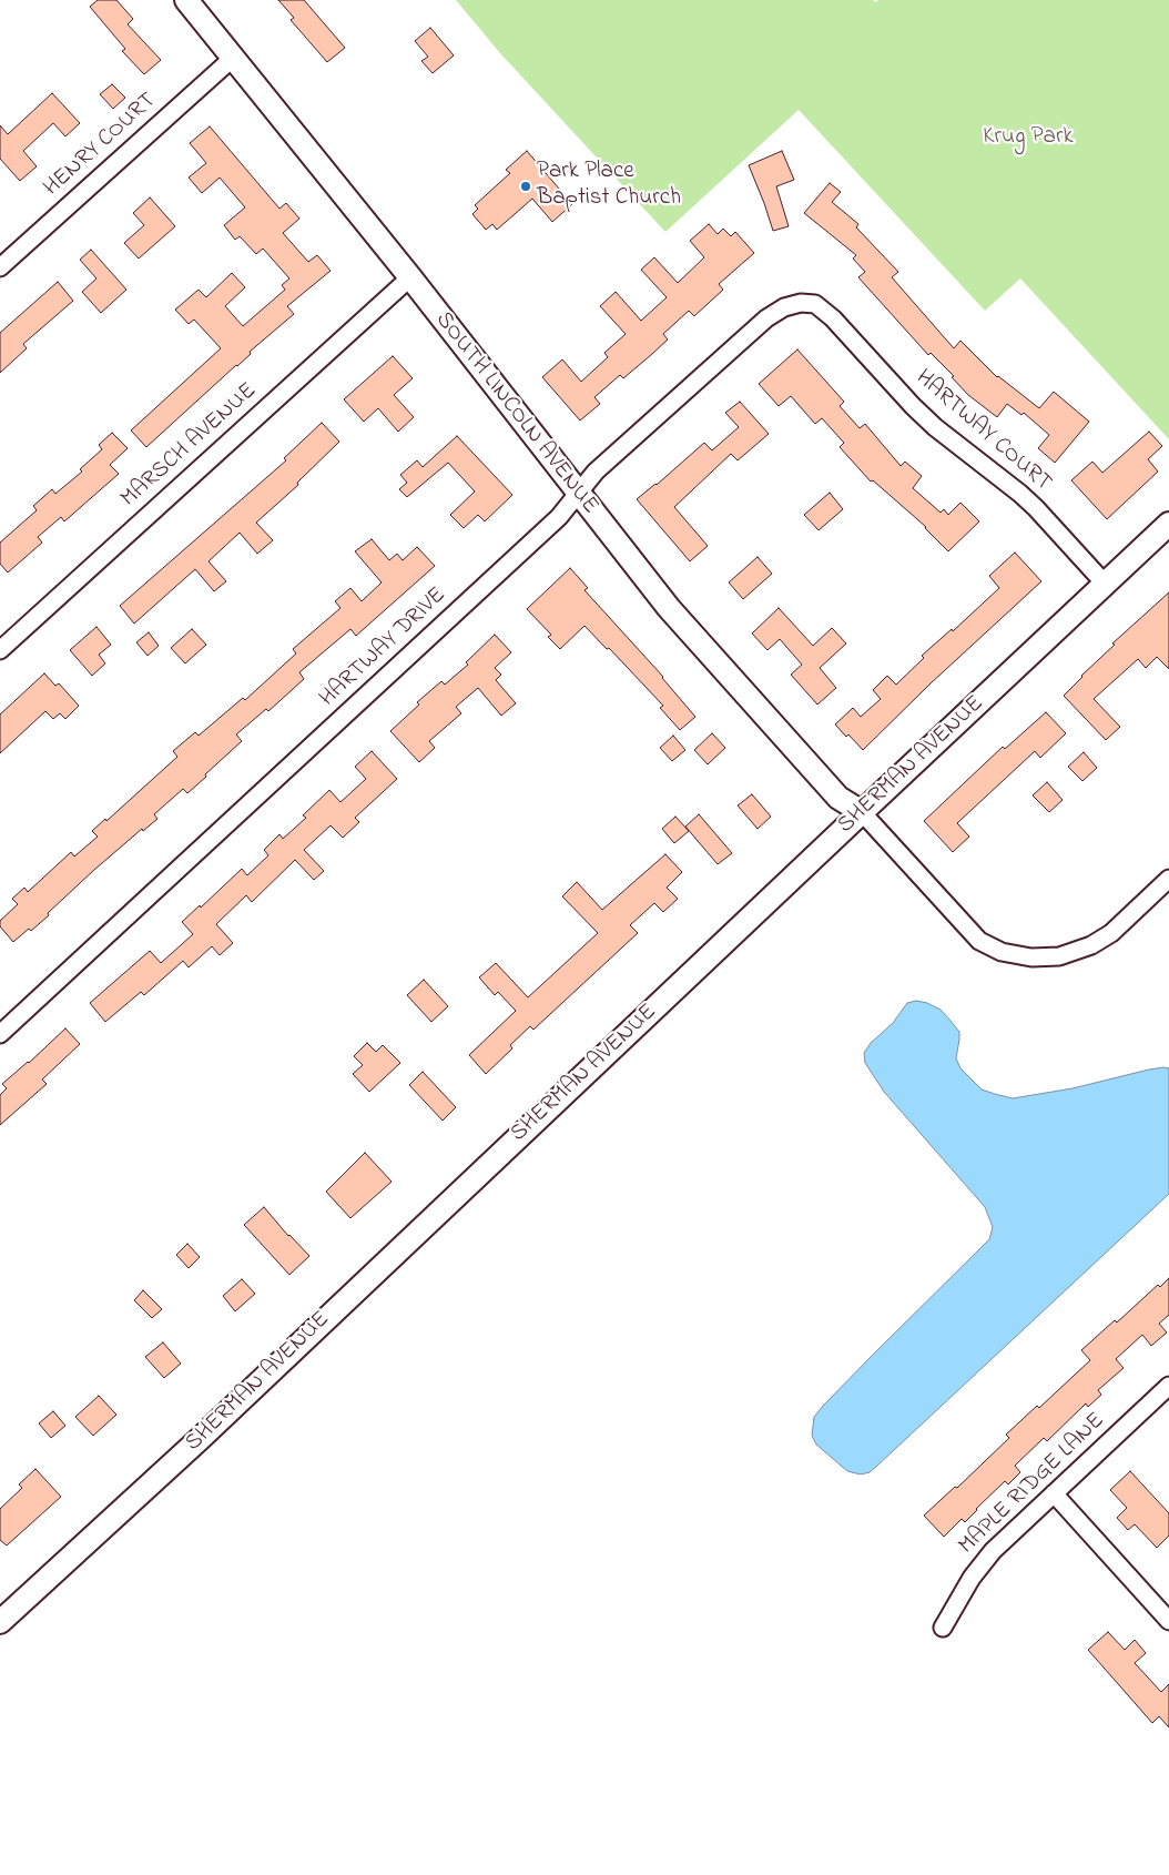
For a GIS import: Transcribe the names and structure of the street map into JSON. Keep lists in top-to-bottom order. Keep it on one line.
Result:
{"streets":{"street":["HENRY COURT","SOUTH LINCOLN AVENUE","HARTWAY COURT","MARSCH AVENUE","HARTWAY DRIVE","SHERMAN AVENUE","MAPLE RIDGE LANE"]},"crossings":[["HENRY COURT","SOUTH LINCOLN AVENUE"],["SOUTH LINCOLN AVENUE","MARSCH AVENUE"],["SOUTH LINCOLN AVENUE","HARTWAY DRIVE"],["SOUTH LINCOLN AVENUE","SHERMAN AVENUE"],["HARTWAY COURT","HARTWAY DRIVE"],["HARTWAY COURT","SHERMAN AVENUE"]],"parks":["Krug Park"],"places":["Park Place Baptist Church"]}
